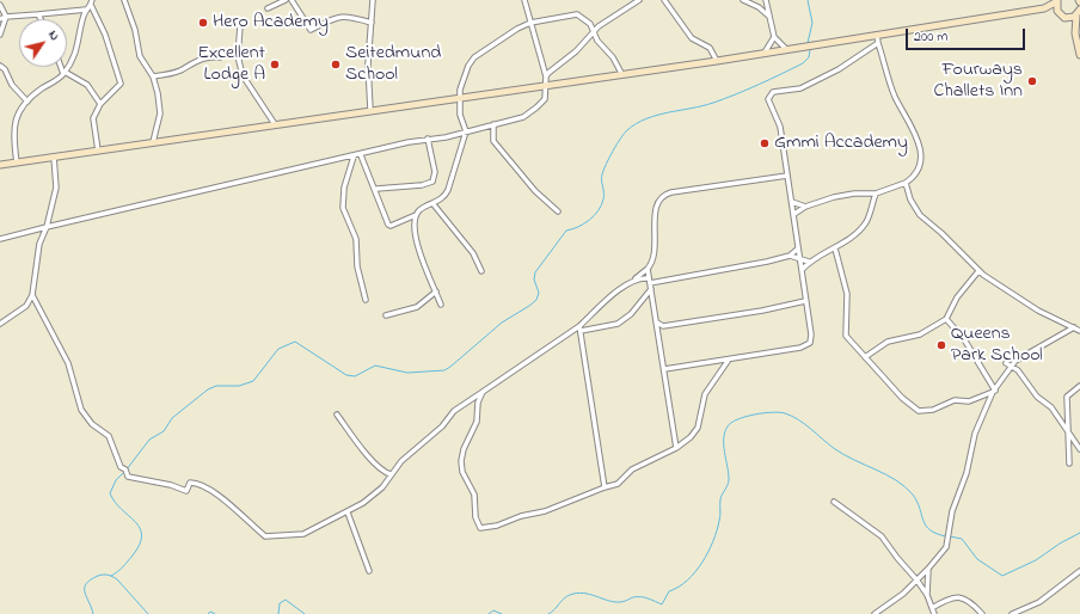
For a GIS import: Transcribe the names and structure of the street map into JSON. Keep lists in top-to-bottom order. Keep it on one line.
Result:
{"places":["Hero Academy","Excellent Lodge A","Seitedmund School","Fourways Challets Inn","Gmmi Accademy","Queens Park School"],"scale_bar":"200 m","north":"top right"}
